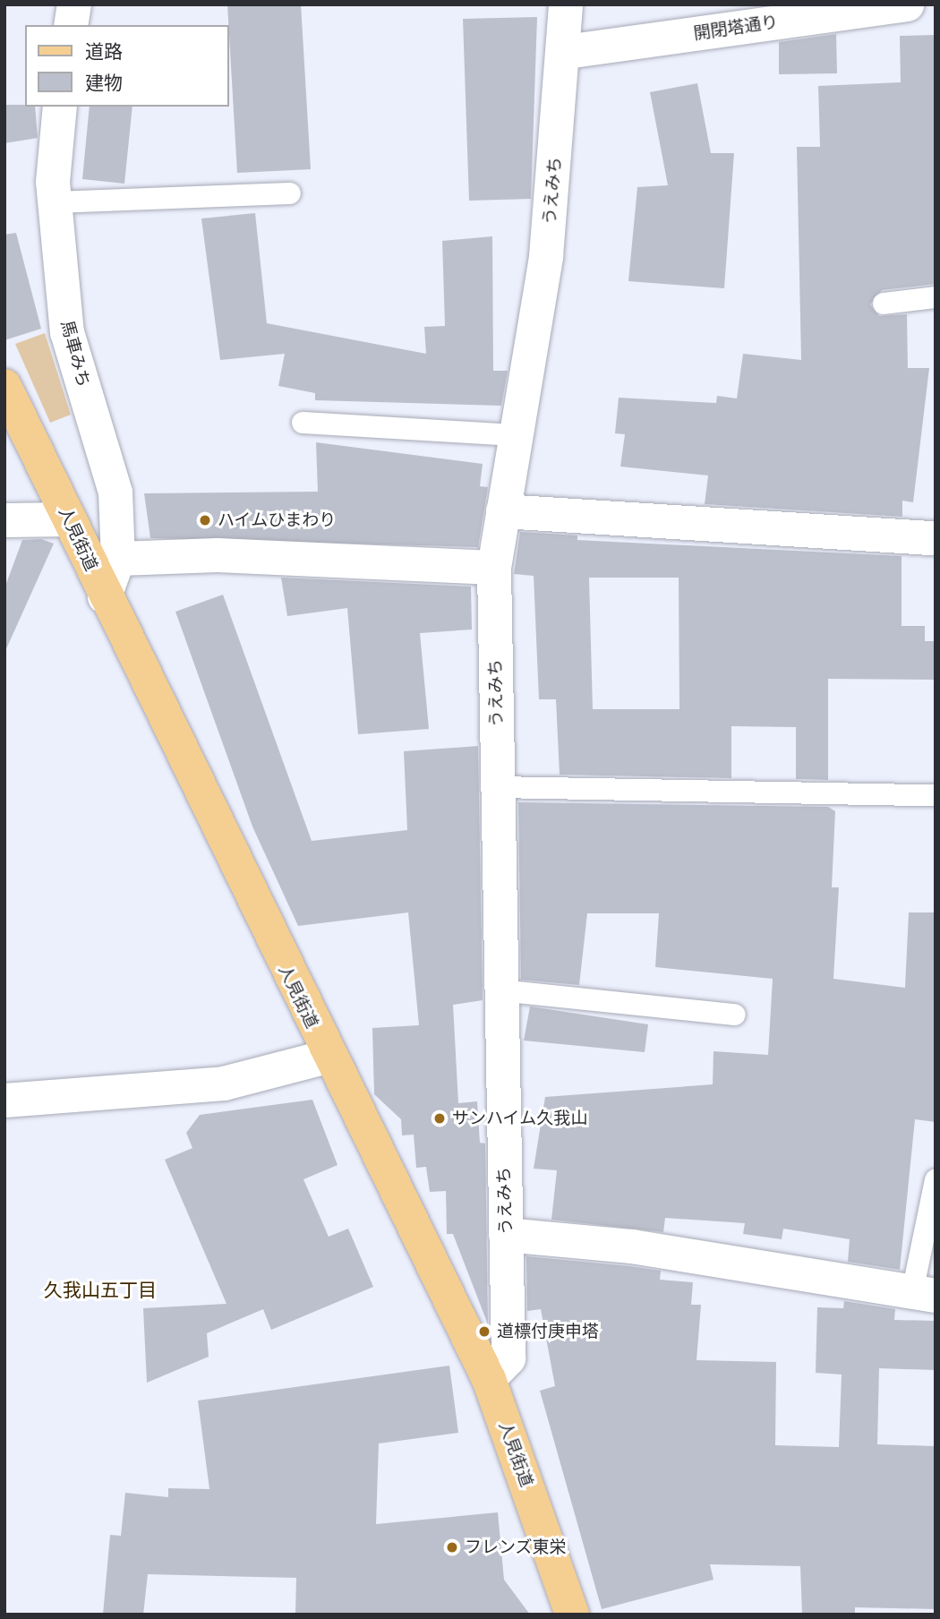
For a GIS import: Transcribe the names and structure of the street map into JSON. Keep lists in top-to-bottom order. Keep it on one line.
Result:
{"streets":{"main road":["人見街道"],"street":["開閉塔通り","うえみち","馬車みち"]},"crossings":[["開閉塔通り","うえみち"],["うえみち","人見街道"],["馬車みち","人見街道"]],"districts":["久我山五丁目"],"places":["ハイムひまわり","サンハイム久我山","道標付庚申塔","フレンズ東栄"],"legend":["道路","建物"]}
